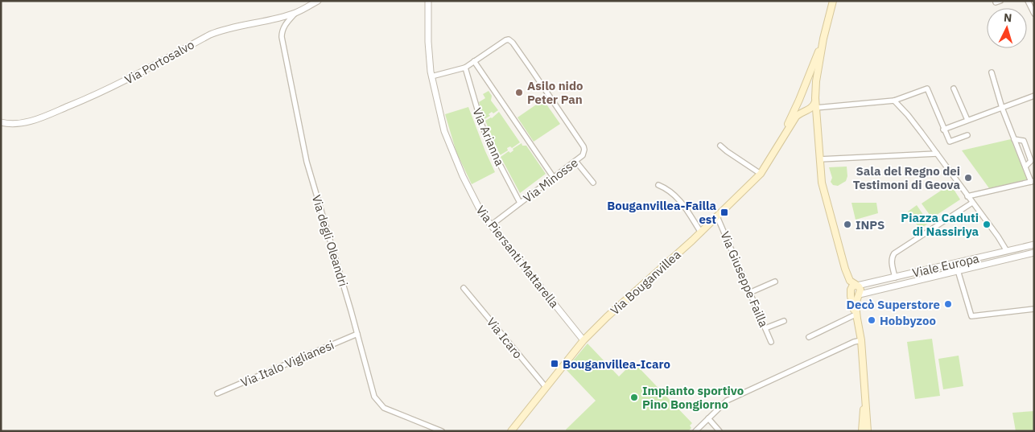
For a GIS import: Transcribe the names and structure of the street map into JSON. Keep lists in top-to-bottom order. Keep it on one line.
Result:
{"streets":{"main road":["Via Bouganvillea"],"street":["Via Portosalvo","Via Arianna","Via Minosse","Via degli Oleandri","Via Piersanti Mattarella","Viale Europa","Via Giuseppe Failla","Via Icaro","Via Italo Viglianesi"]},"crossings":[["Via Portosalvo","Via degli Oleandri"],["Via Arianna","Via Minosse"],["Via Minosse","Via Piersanti Mattarella"],["Via degli Oleandri","Via Italo Viglianesi"],["Via Piersanti Mattarella","Via Bouganvillea"],["Via Giuseppe Failla","Via Bouganvillea"],["Via Bouganvillea","Via Icaro"]],"places":{"other":["Asilo nido Peter Pan","Sala del Regno dei Testimoni di Geova","INPS","Piazza Caduti di Nassiriya","Decò Superstore","Hobbyzoo","Impianto sportivo Pino Bongiorno"],"transit":["Bouganvillea-Failla est","Bouganvillea-Icaro"]},"north":"top"}
